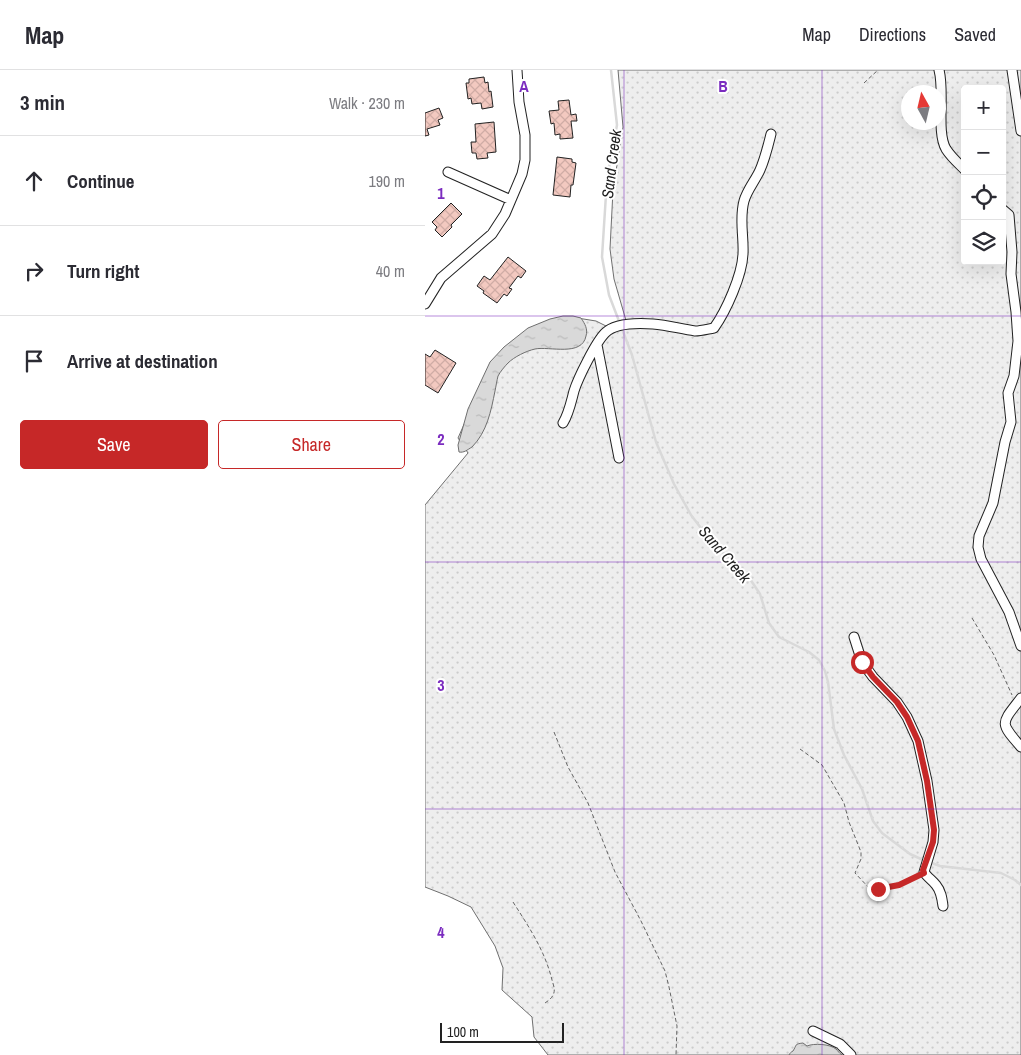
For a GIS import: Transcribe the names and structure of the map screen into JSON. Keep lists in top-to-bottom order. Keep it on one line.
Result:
{"water":["Sand Creek"],"scale_bar":"100 m","north":"top","page":{"header":"Map","nav":["Map","Directions","Saved"],"heading":["3 min","Walk · 230 m"],"map_buttons":["+","−"],"list":[["Continue","190 m"],["Turn right","40 m"],"Arrive at destination"],"buttons":["Save","Share"],"scale":"100 m"},"grid":{"columns":["A","B"],"rows":["1","2","3","4"]}}
